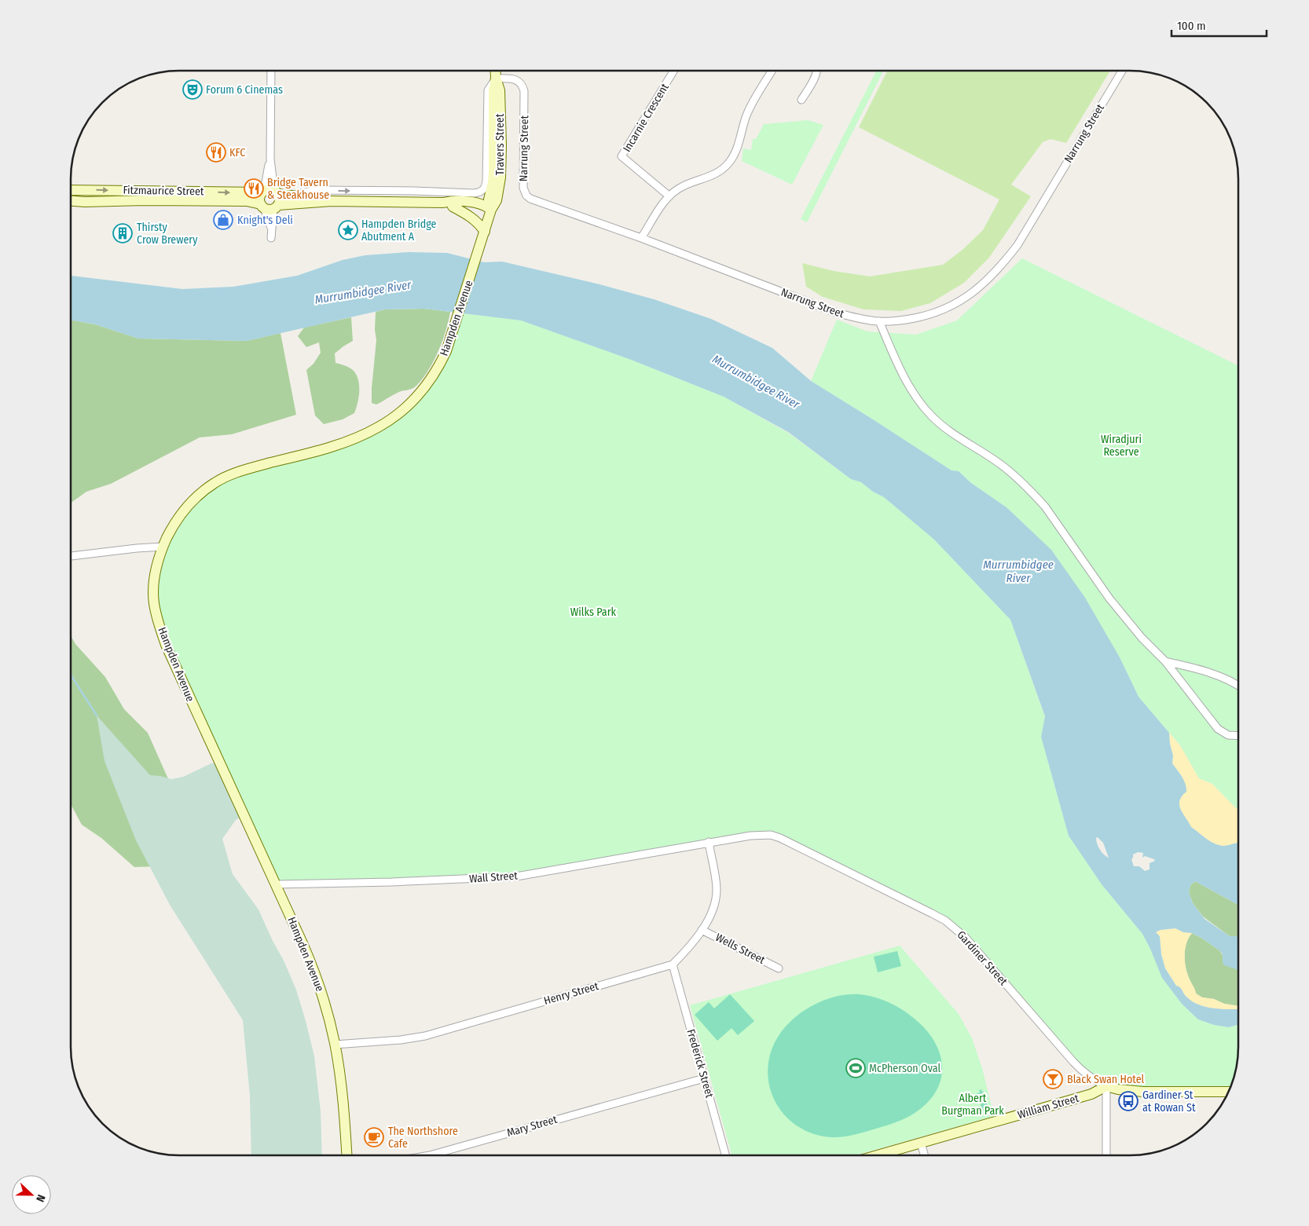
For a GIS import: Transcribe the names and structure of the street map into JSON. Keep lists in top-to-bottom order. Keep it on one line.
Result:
{"streets":{"main road":["Travers Street","Fitzmaurice Street","Hampden Avenue","Gardiner Street","William Street"],"street":["Incarnie Crescent","Narrung Street","Wall Street","Wells Street","Henry Street","Frederick Street","Mary Street"]},"crossings":[["Narrung Street","Travers Street"],["Travers Street","Fitzmaurice Street"],["Travers Street","Hampden Avenue"],["Hampden Avenue","Wall Street"],["Hampden Avenue","Henry Street"],["Wall Street","Gardiner Street"],["Wall Street","Henry Street"],["Wells Street","Henry Street"],["Gardiner Street","Henry Street"],["Gardiner Street","William Street"],["Henry Street","Frederick Street"],["Frederick Street","Mary Street"]],"one_way":["Fitzmaurice Street"],"water":["Murrumbidgee River"],"parks":["Wiradjuri Reserve","Wilks Park","Albert Burgman Park"],"places":{"theatre":["Forum 6 Cinemas"],"restaurant":["KFC","Bridge Tavern & Steakhouse"],"shop":["Knight's Deli"],"place":["Hampden Bridge Abutment A"],"building":["Thirsty Crow Brewery"],"sports":["McPherson Oval"],"bar":["Black Swan Hotel"],"bus stop":["Gardiner St at Rowan St"],"cafe":["The Northshore Cafe"]},"scale_bar":"100 m","north":"right"}
